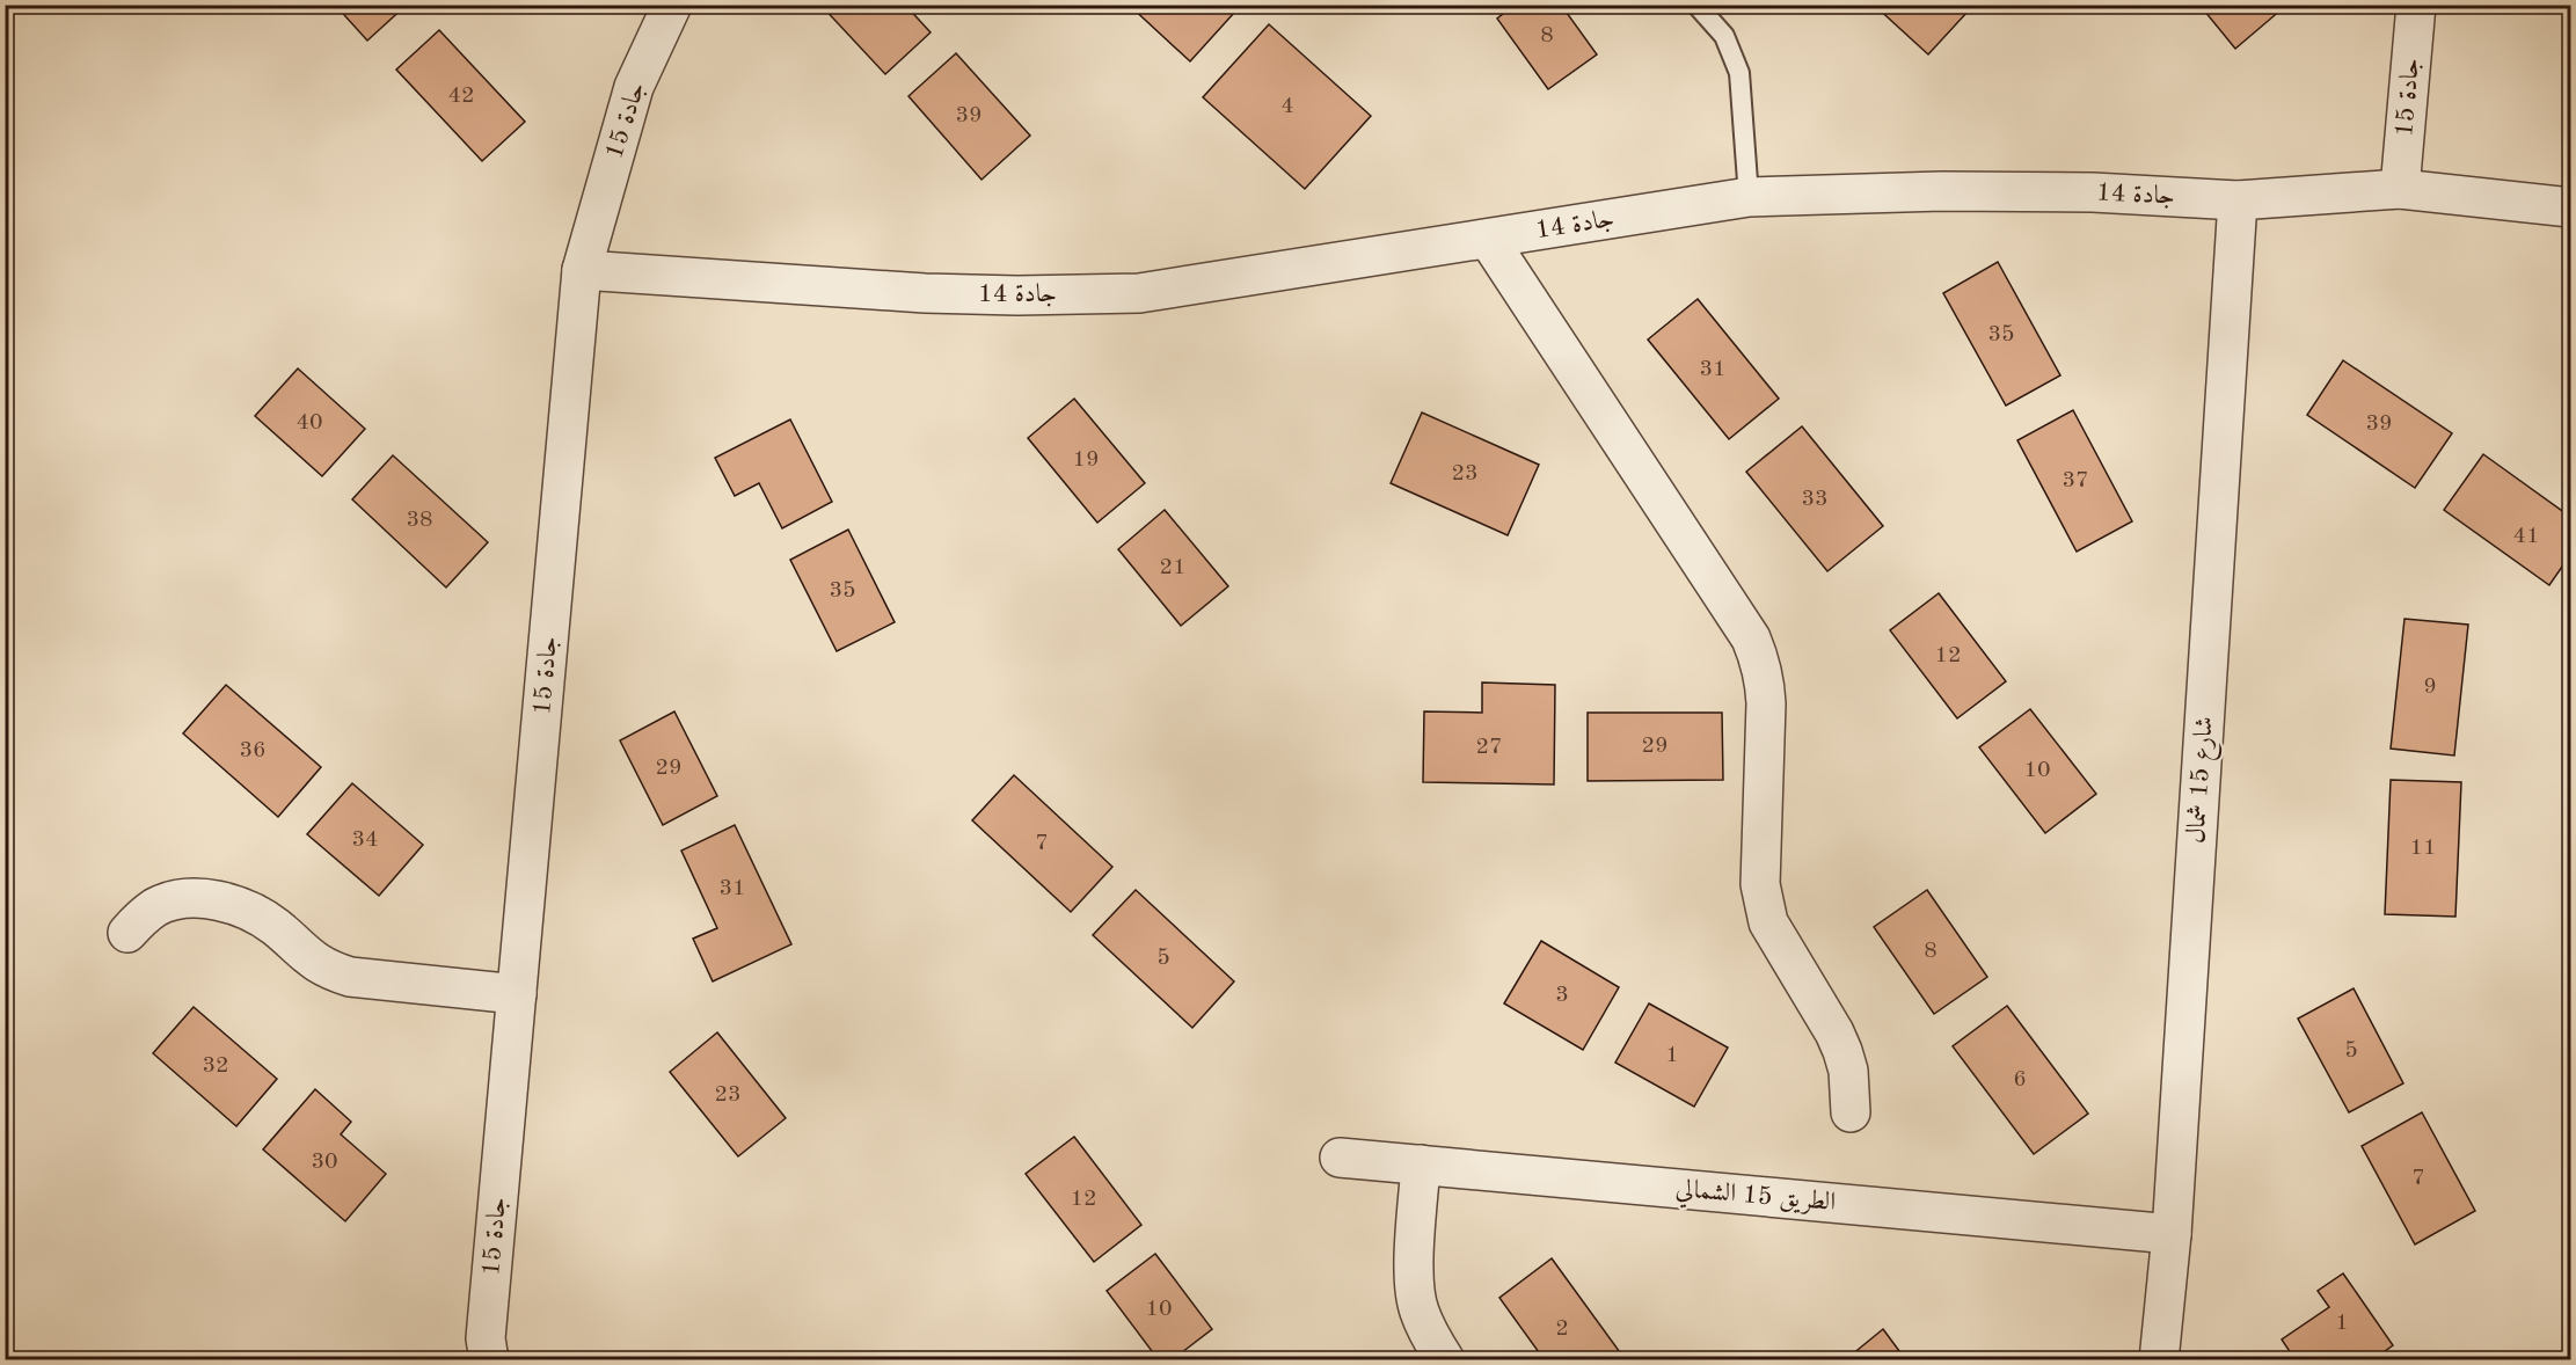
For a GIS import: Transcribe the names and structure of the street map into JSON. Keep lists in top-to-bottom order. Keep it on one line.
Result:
{"streets":{"street":["جادة 15","جادة 14","شارع 15 شمال","الطريق 15 الشمالي"]},"crossings":[["جادة 15","جادة 14"],["جادة 14","شارع 15 شمال"],["شارع 15 شمال","الطريق 15 الشمالي"]],"house_numbers":["8","42","4","39","35","31","40","39","19","23","37","33","38","41","21","35","12","9","29","27","36","29","10","34","7","11","31","8","5","3","5","1","32","6","23","30","7","12","10","1","2"]}
